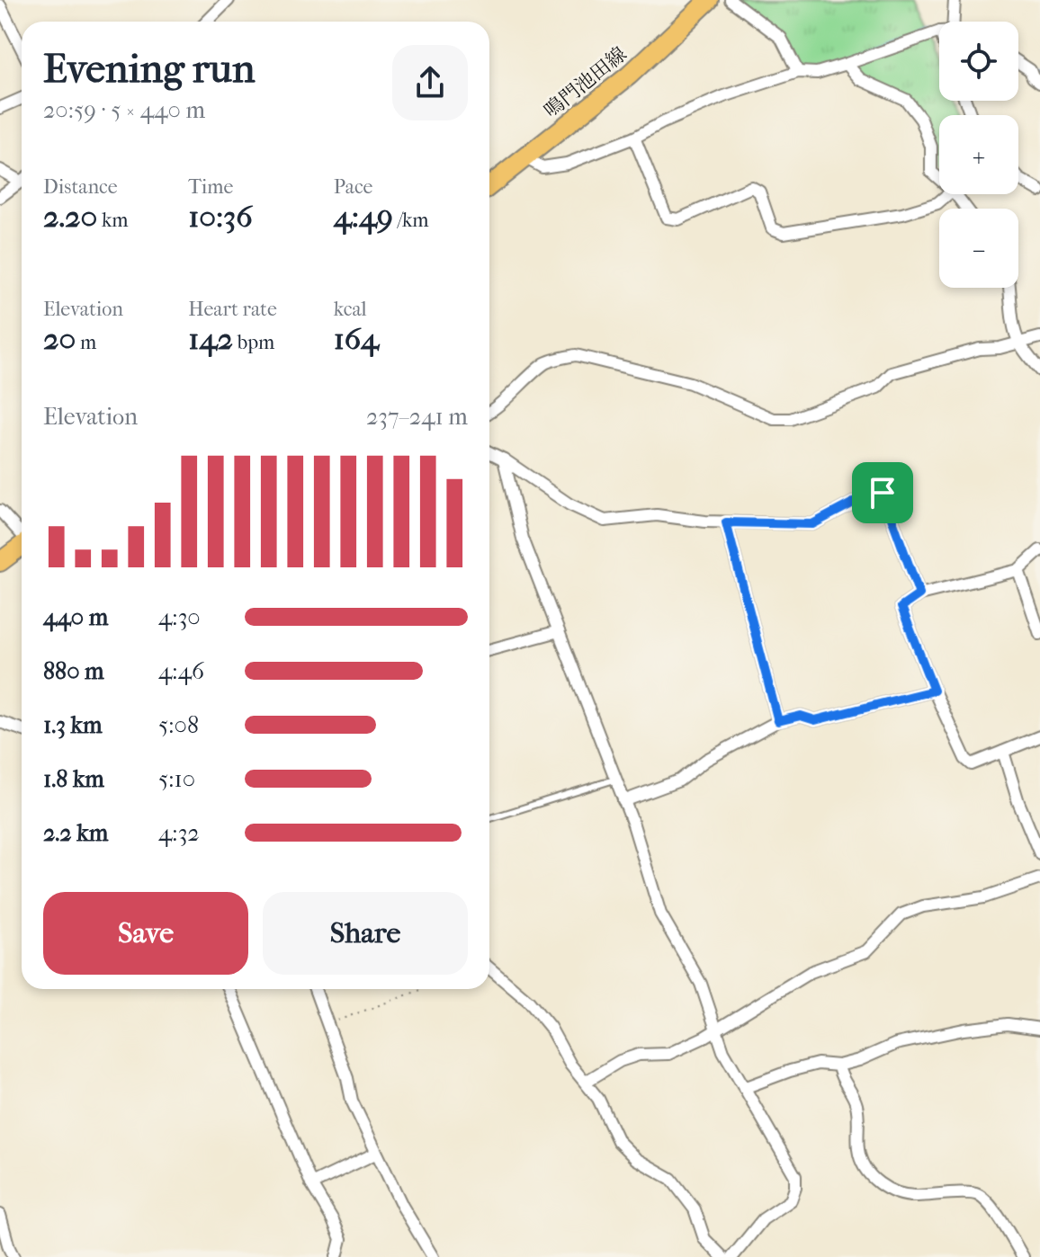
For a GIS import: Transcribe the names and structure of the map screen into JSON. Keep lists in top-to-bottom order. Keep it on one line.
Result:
{"streets":{"main road":["鳴門池田線"]},"page":{"map_buttons":["+","−"],"heading":["Evening run","20:59 · 5 × 440 m"],"stats":[["Distance","2.20 km"],["Time","10:36"],["Pace","4:49 /km"],["Elevation","20 m"],["Heart rate","142 bpm"],["kcal","164"]],"chart":["Elevation","237–241 m"],"list":[{"name":"440 m","note":"4:30"},{"name":"880 m","note":"4:46"},{"name":"1.3 km","note":"5:08"},{"name":"1.8 km","note":"5:10"},{"name":"2.2 km","note":"4:32"}],"buttons":["Save","Share"]}}
